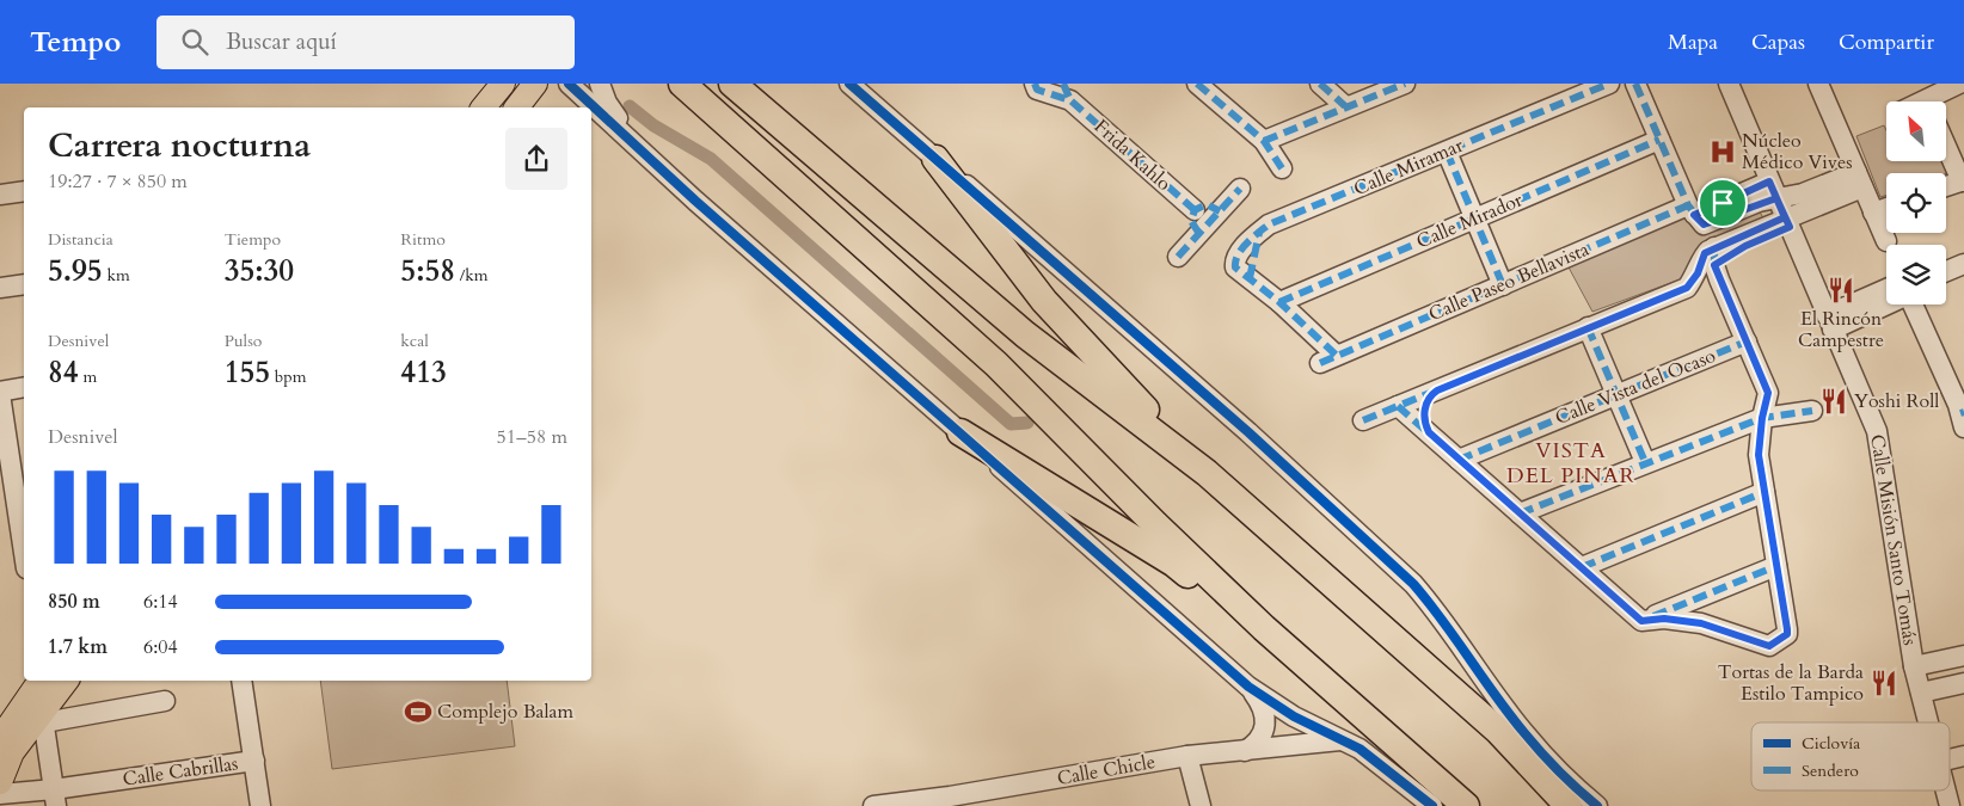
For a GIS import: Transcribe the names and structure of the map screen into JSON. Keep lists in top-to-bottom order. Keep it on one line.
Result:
{"streets":{"street":["Frida Kahlo","Calle Miramar","Calle Mirador","Calle Paseo Bellavista","Calle Vista del Ocaso","Calle Misión Santo Tomás","Calle Chicle","Calle Cabrillas"]},"crossings":[["Calle Miramar","Calle Mirador"],["Calle Miramar","Calle Paseo Bellavista"],["Calle Mirador","Calle Paseo Bellavista"],["Calle Paseo Bellavista","Calle Misión Santo Tomás"]],"districts":["VISTA DEL PINAR"],"places":{"hospital":["Núcleo Médico Vives"],"restaurant":["El Rincón Campestre","Yoshi Roll","Tortas de la Barda Estilo Tampico"],"sports":["Complejo Balam"]},"legend":["Ciclovía","Sendero"],"north":"top left","page":{"header":"Tempo","search":"Buscar aquí","nav":["Mapa","Capas","Compartir"],"heading":["Carrera nocturna","19:27 · 7 × 850 m"],"stats":[["Distancia","5.95 km"],["Tiempo","35:30"],["Ritmo","5:58 /km"],["Desnivel","84 m"],["Pulso","155 bpm"],["kcal","413"]],"chart":["Desnivel","51–58 m"],"list":[{"name":"850 m","note":"6:14"},{"name":"1.7 km","note":"6:04"}]}}
